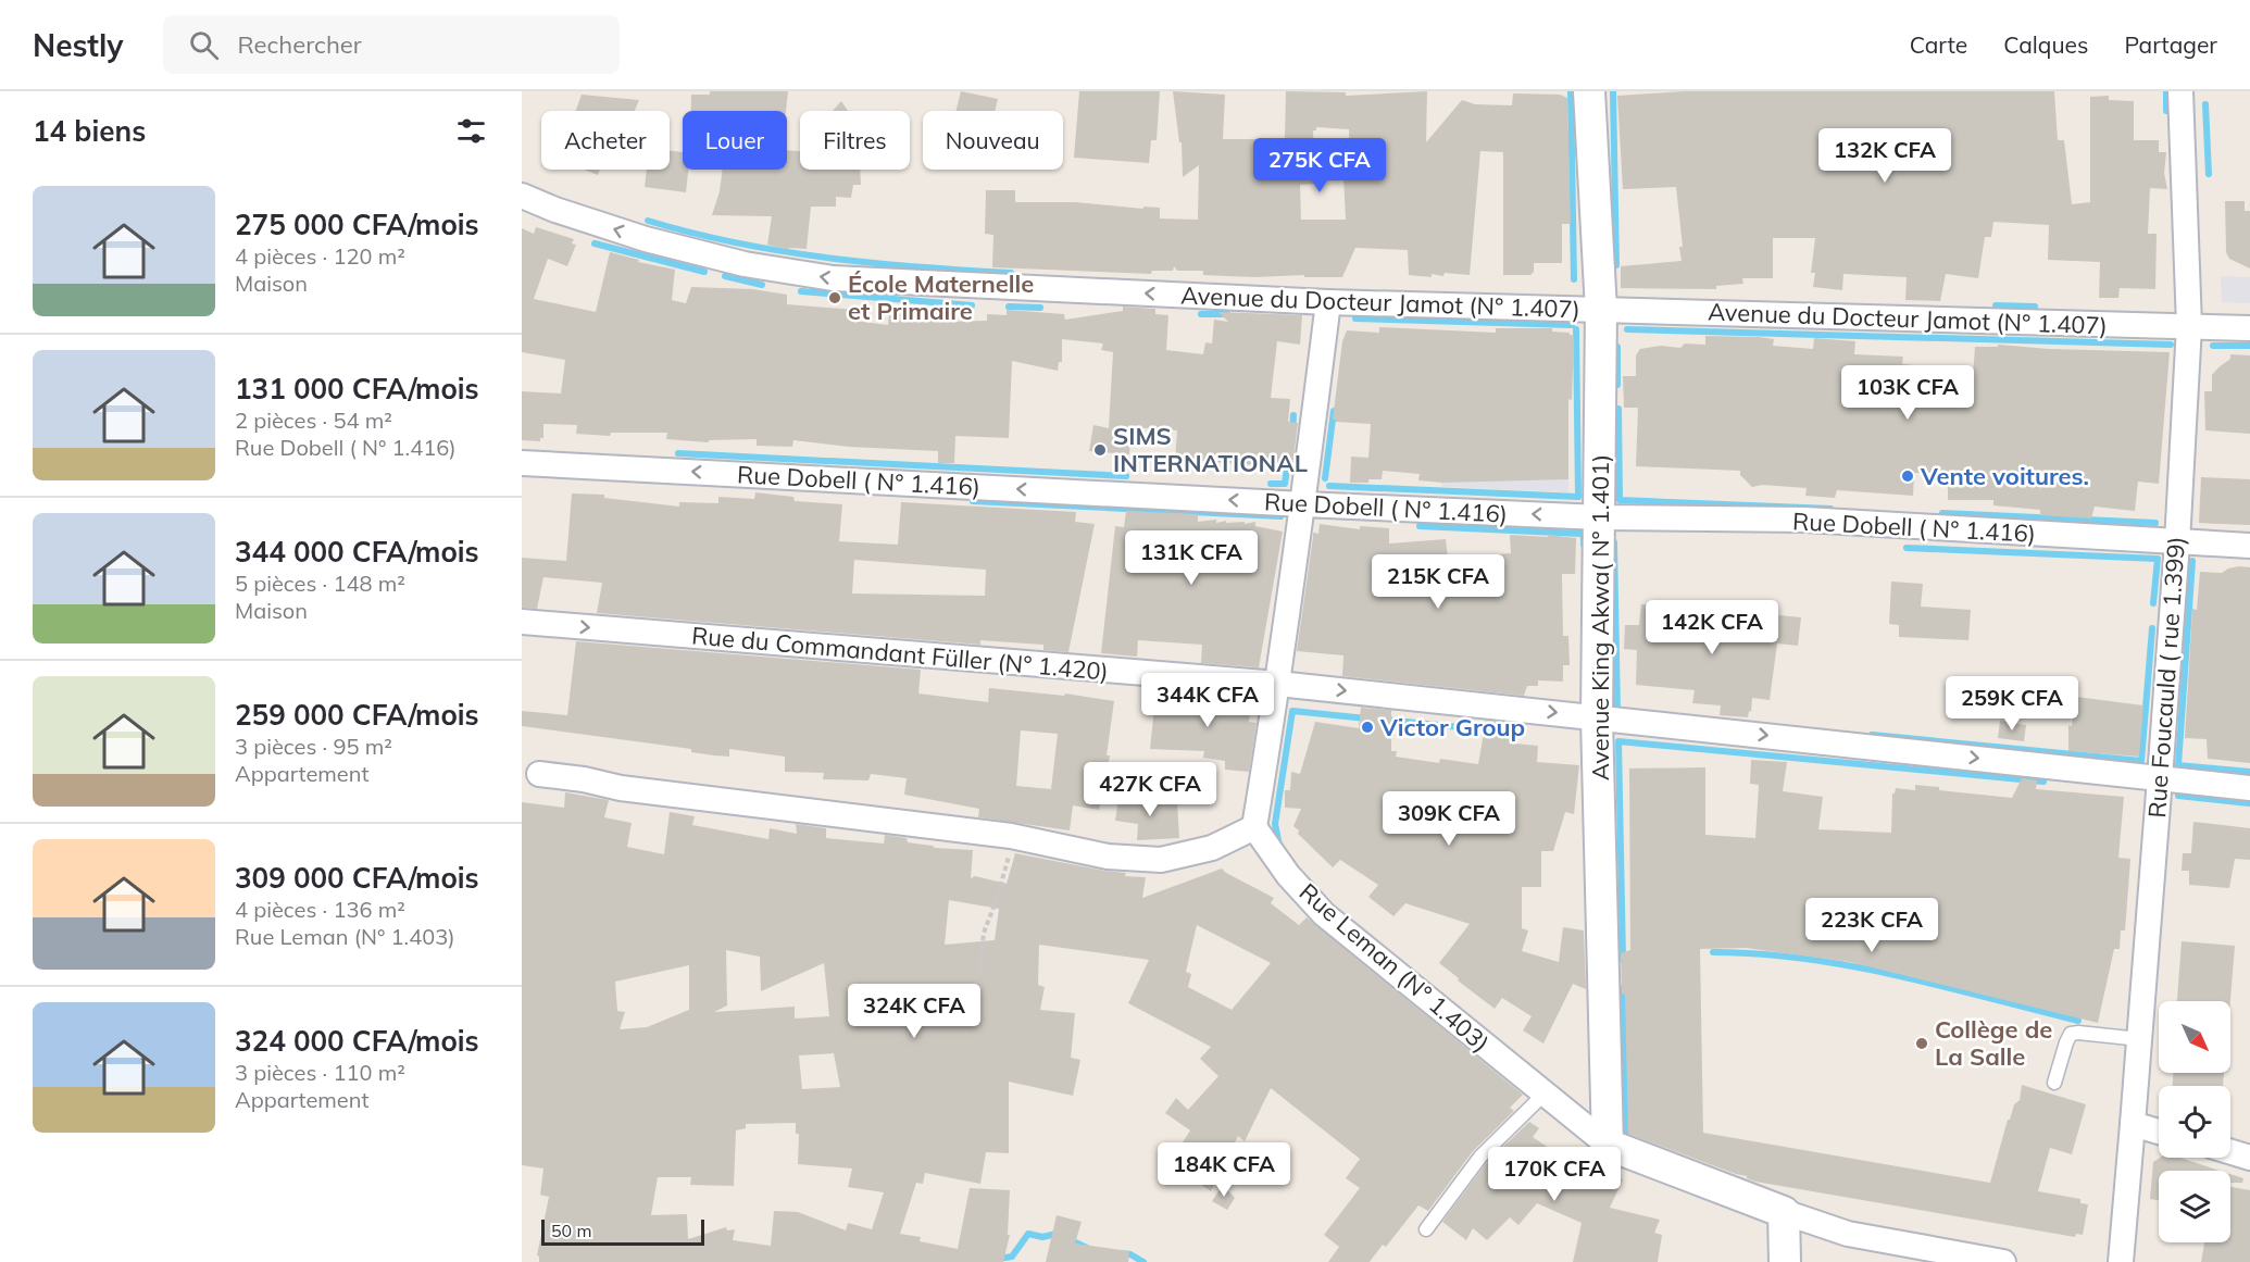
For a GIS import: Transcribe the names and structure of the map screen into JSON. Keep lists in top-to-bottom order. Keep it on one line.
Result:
{"streets":{"street":["Avenue du Docteur Jamot (N° 1.407)","Rue Dobell ( N° 1.416)","Avenue King Akwa( N° 1.401)","Rue du Commandant Füller (N° 1.420)","Rue Foucauld ( rue 1.399)","Rue Leman (N° 1.403)"]},"crossings":[["Avenue du Docteur Jamot (N° 1.407)","Avenue King Akwa( N° 1.401)"],["Avenue du Docteur Jamot (N° 1.407)","Rue Foucauld ( rue 1.399)"],["Rue Dobell ( N° 1.416)","Avenue King Akwa( N° 1.401)"],["Rue Dobell ( N° 1.416)","Rue Foucauld ( rue 1.399)"],["Avenue King Akwa( N° 1.401)","Rue du Commandant Füller (N° 1.420)"],["Avenue King Akwa( N° 1.401)","Rue Leman (N° 1.403)"],["Rue du Commandant Füller (N° 1.420)","Rue Foucauld ( rue 1.399)"]],"one_way":["Avenue du Docteur Jamot (N° 1.407)","Rue Dobell ( N° 1.416)"],"places":["École Maternelle et Primaire","SIMS INTERNATIONAL","Vente voitures.","Victor Group","Collège de La Salle"],"scale_bar":"50 m","north":"bottom right","page":{"header":"Nestly","search":"Rechercher","nav":["Carte","Calques","Partager"],"heading":"14 biens","chip":["Acheter","Louer","Filtres","Nouveau"],"price":["132K CFA","275K CFA","103K CFA","131K CFA","215K CFA","142K CFA","344K CFA","259K CFA","427K CFA","309K CFA","223K CFA","324K CFA","184K CFA","170K CFA"],"list":[{"name":"275 000 CFA/mois","note":"4 pièces · 120 m² · Maison"},{"name":"131 000 CFA/mois","note":"2 pièces · 54 m² · Rue Dobell ( N° 1.416)"},{"name":"344 000 CFA/mois","note":"5 pièces · 148 m² · Maison"},{"name":"259 000 CFA/mois","note":"3 pièces · 95 m² · Appartement"},{"name":"309 000 CFA/mois","note":"4 pièces · 136 m² · Rue Leman (N° 1.403)"},{"name":"324 000 CFA/mois","note":"3 pièces · 110 m² · Appartement"}],"scale":"50 m"}}
